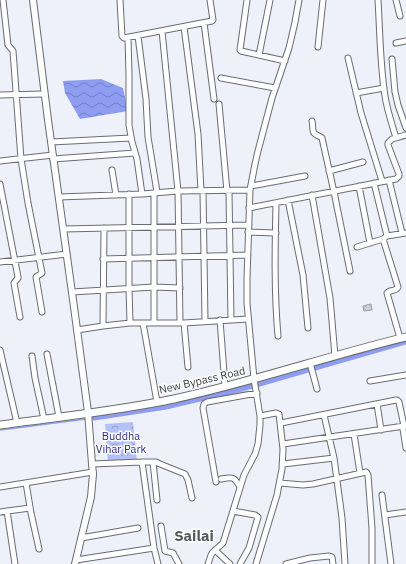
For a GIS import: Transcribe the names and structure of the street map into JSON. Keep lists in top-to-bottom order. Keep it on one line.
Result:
{"streets":{"main road":["New Bypass Road"]},"districts":["Sailai"],"parks":["Buddha Vihar Park"]}
